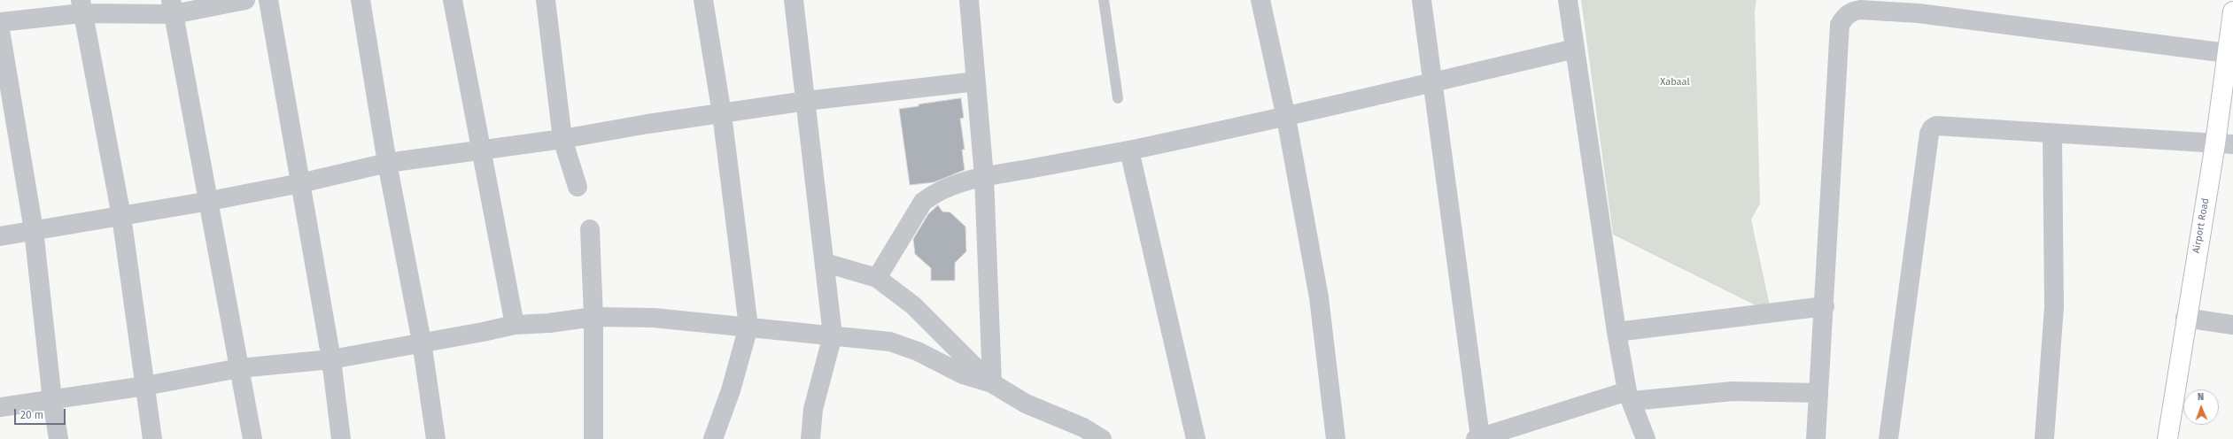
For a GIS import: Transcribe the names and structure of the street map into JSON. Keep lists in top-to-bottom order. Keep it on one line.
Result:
{"streets":{"main road":["Airport Road"]},"parks":["Xabaal"],"scale_bar":"20 m","north":"top"}
